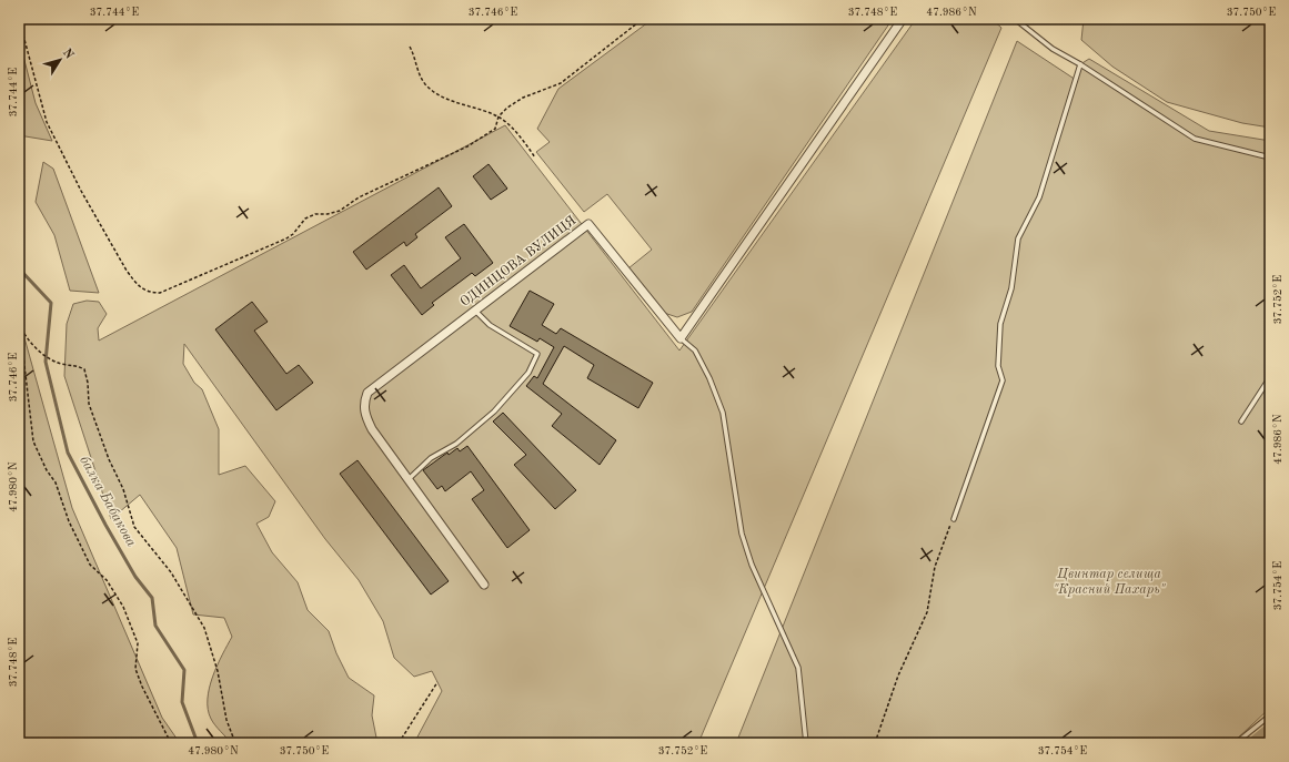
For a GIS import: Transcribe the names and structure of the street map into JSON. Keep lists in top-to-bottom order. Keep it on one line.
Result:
{"streets":{"street":["ОДИНЦОВА ВУЛИЦЯ"]},"water":["балка Бабакова"],"parks":["Цвинтар селища \"Красний Пахарь\""],"north":"top right","coordinates":["37.744°E","37.746°E","37.748°E","47.986°N","37.750°E","37.752°E","47.980°N","37.754°E"]}
